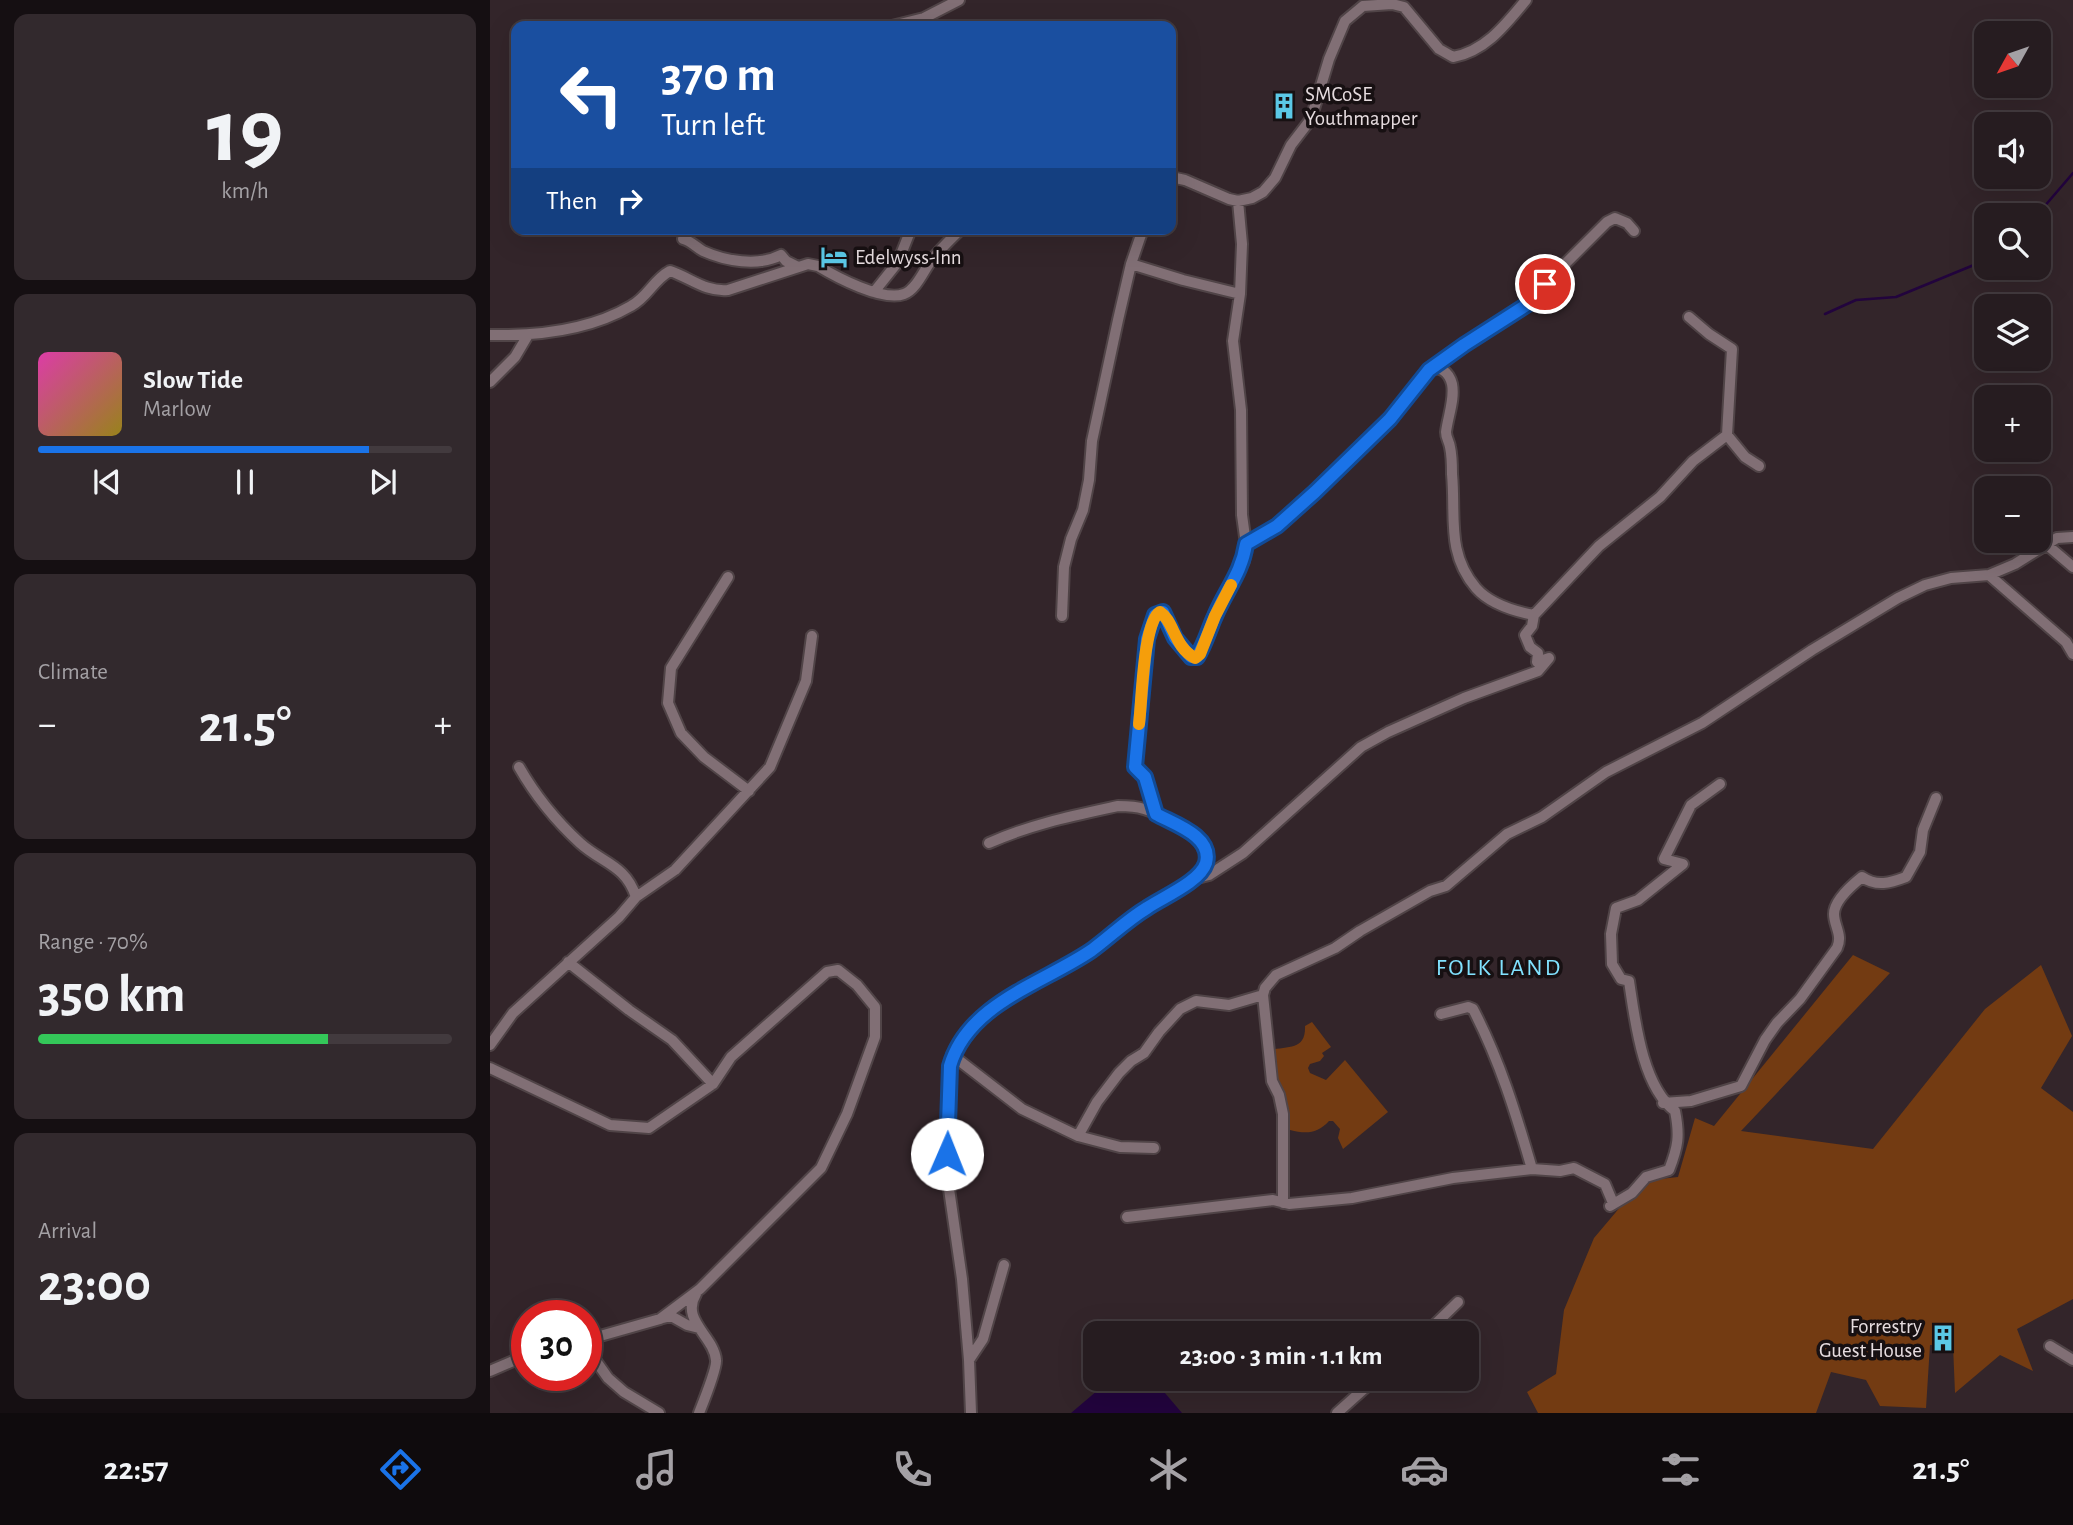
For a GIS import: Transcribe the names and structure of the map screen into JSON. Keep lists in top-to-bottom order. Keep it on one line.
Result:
{"districts":["FOLK LAND"],"places":{"building":["SMCoSE Youthmapper","Forrestry Guest House"],"hotel":["Edelwyss-Inn"]},"north":"bottom left","page":{"tile":[["19","km/h"],"Climate",["Range · 70%","350 km"],["Arrival","23:00"]],"map_buttons":["+","−"],"turn":["370 m","Turn left"],"then":"Then","song":["Slow Tide","Marlow"],"heat":["−","21.5°","+"],"limit":"30","trip":"23:00 · 3 min · 1.1 km","tabs":["22:57","21.5°"]}}
